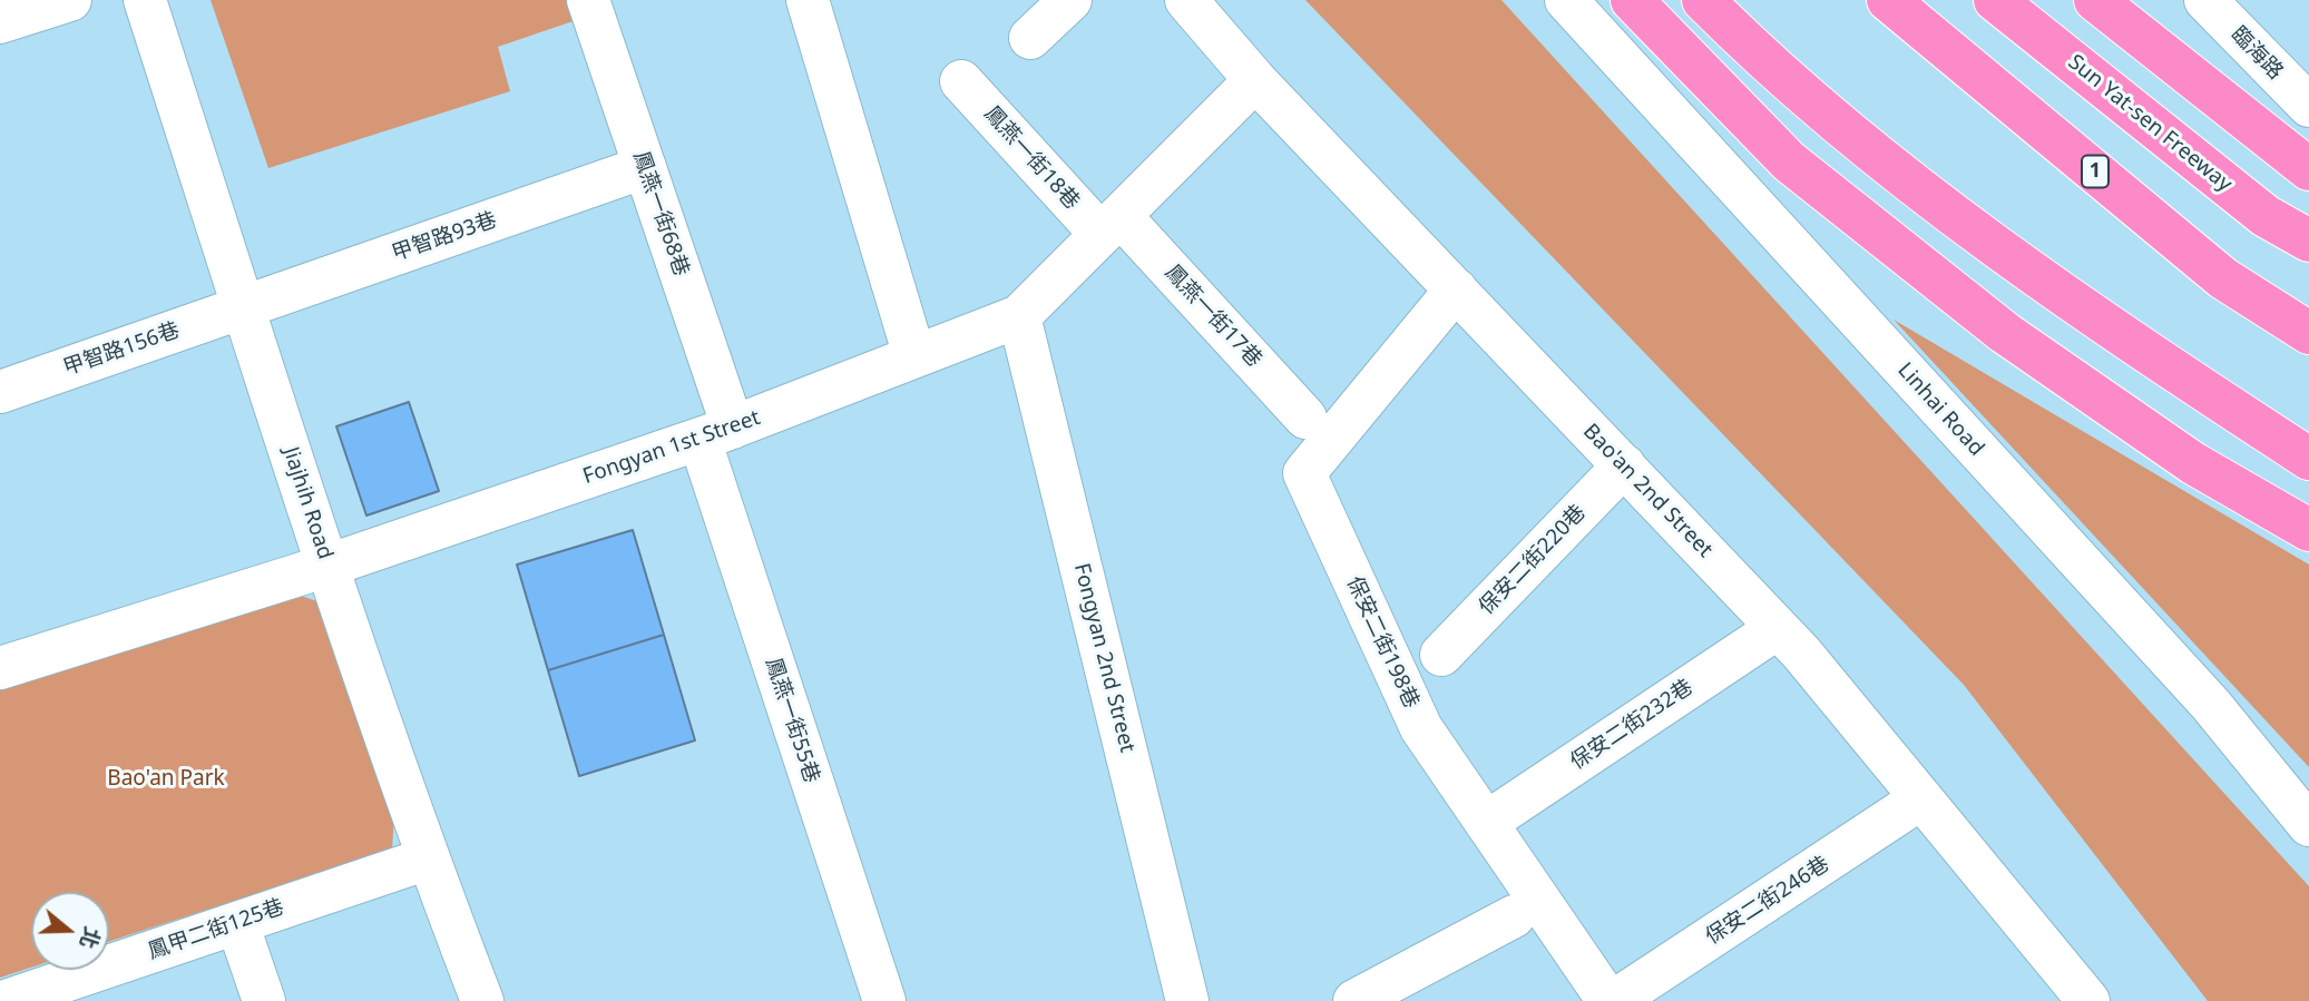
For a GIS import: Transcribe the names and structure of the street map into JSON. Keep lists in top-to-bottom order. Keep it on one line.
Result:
{"streets":{"highway":["Sun Yat-sen Freeway","1"],"street":["臨海路","鳳燕一街18巷","鳳燕一街68巷","甲智路93巷","鳳燕一街17巷","甲智路156巷","Linhai Road","Fongyan 1st Street","Bao'an 2nd Street","Jiajhih Road","保安二街220巷","保安二街198巷","Fongyan 2nd Street","鳳燕一街55巷","保安二街232巷","保安二街246巷","鳳甲二街125巷"]},"crossings":[["鳳燕一街18巷","鳳燕一街17巷"],["鳳燕一街18巷","Fongyan 1st Street"],["鳳燕一街68巷","甲智路93巷"],["鳳燕一街68巷","Fongyan 1st Street"],["鳳燕一街68巷","鳳燕一街55巷"],["甲智路93巷","甲智路156巷"],["甲智路93巷","Jiajhih Road"],["鳳燕一街17巷","Fongyan 1st Street"],["甲智路156巷","Jiajhih Road"],["Fongyan 1st Street","Bao'an 2nd Street"],["Fongyan 1st Street","Jiajhih Road"],["Fongyan 1st Street","Fongyan 2nd Street"],["Fongyan 1st Street","鳳燕一街55巷"],["Bao'an 2nd Street","保安二街220巷"],["Bao'an 2nd Street","保安二街198巷"],["Bao'an 2nd Street","保安二街232巷"],["Bao'an 2nd Street","保安二街246巷"],["Jiajhih Road","鳳甲二街125巷"],["保安二街198巷","保安二街232巷"],["保安二街198巷","保安二街246巷"]],"parks":["Bao'an Park"],"north":"right"}
